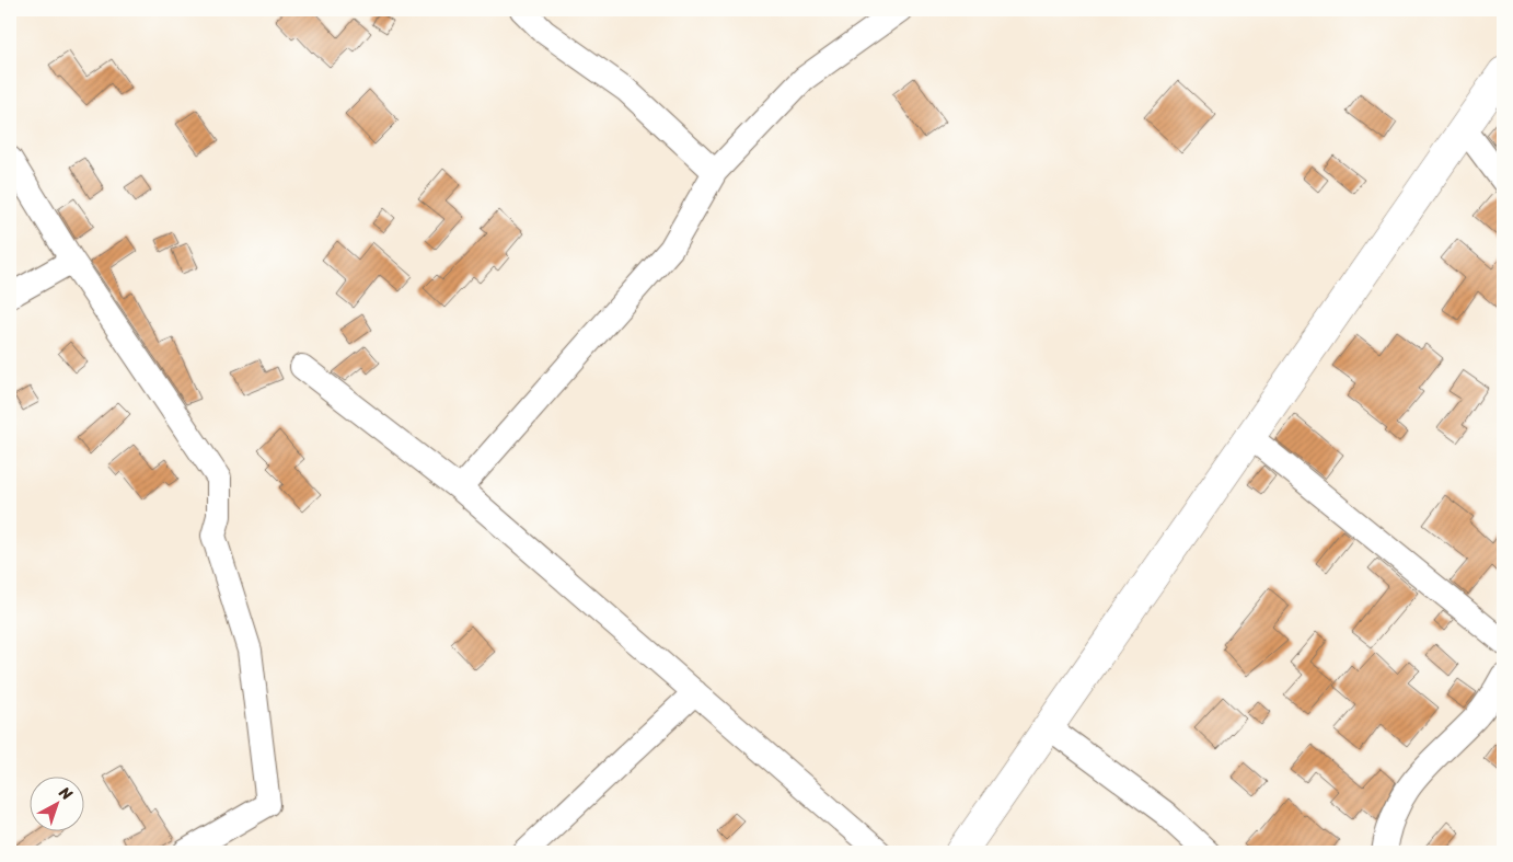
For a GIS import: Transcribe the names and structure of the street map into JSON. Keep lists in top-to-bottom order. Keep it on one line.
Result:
{"north":"top right"}
